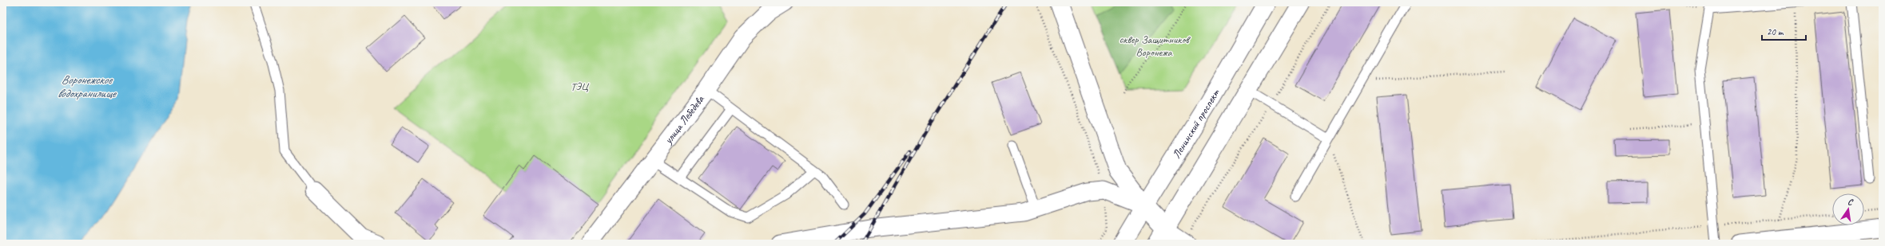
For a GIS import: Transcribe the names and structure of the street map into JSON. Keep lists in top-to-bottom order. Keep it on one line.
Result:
{"streets":{"main road":["Ленинский проспект"],"street":["улица Лебедева"]},"water":["Воронежское водохранилище"],"parks":["сквер Защитников Воронежа","ТЭЦ"],"scale_bar":"20 m","north":"top"}
